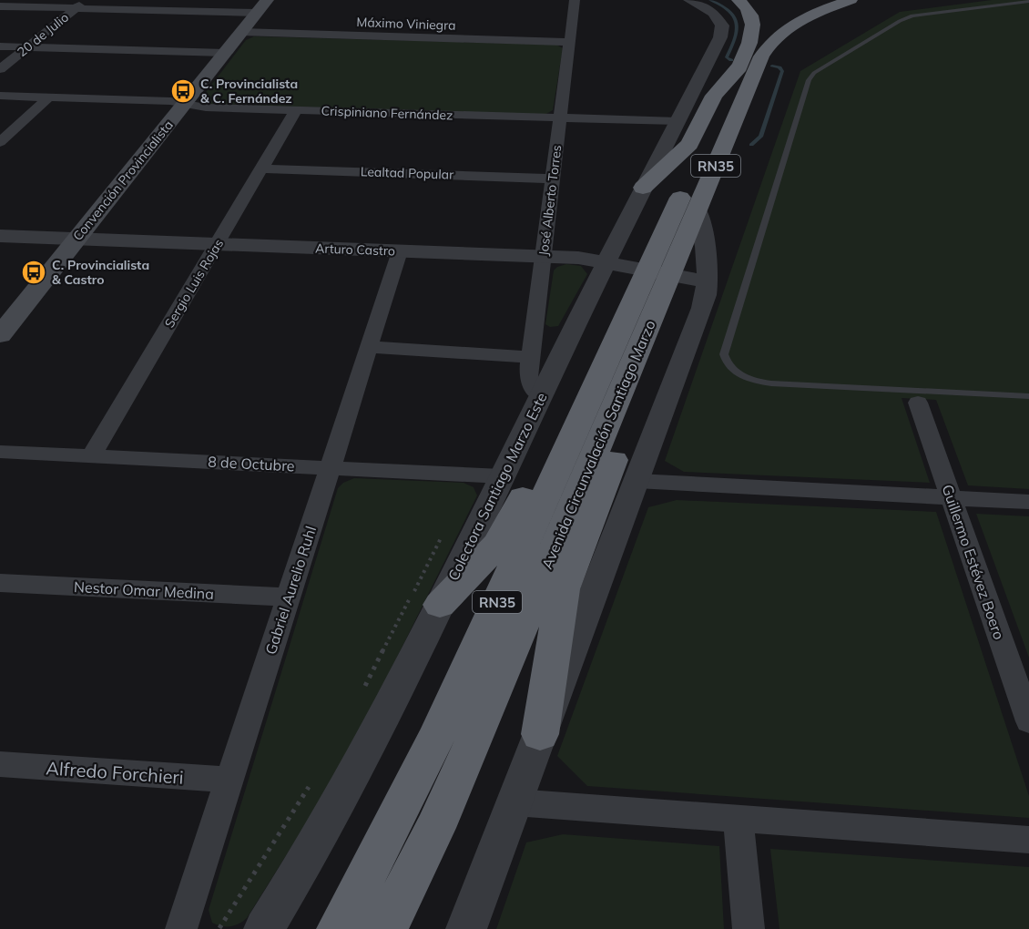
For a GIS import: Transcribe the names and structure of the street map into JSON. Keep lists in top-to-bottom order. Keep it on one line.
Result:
{"streets":{"highway":["RN35","Avenida Circunvalación Santiago Marzo"],"main road":["Convención Provincialista"],"street":["Máximo Viniegra","20 de Julio","Crispiniano Fernández","Lealtad Popular","José Alberto Torres","Arturo Castro","Sergio Luis Rojas","8 de Octubre","Colectora Santiago Marzo Este","Guillermo Estévez Boero","Nestor Omar Medina","Gabriel Aurelio Ruhl","Alfredo Forchieri"]},"crossings":[["Máximo Viniegra","Convención Provincialista"],["Máximo Viniegra","José Alberto Torres"],["Crispiniano Fernández","Convención Provincialista"],["Crispiniano Fernández","José Alberto Torres"],["Crispiniano Fernández","Sergio Luis Rojas"],["Crispiniano Fernández","Colectora Santiago Marzo Este"],["Lealtad Popular","José Alberto Torres"],["Lealtad Popular","Sergio Luis Rojas"],["Convención Provincialista","Arturo Castro"],["José Alberto Torres","Arturo Castro"],["José Alberto Torres","Colectora Santiago Marzo Este"],["Arturo Castro","Sergio Luis Rojas"],["Arturo Castro","Avenida Circunvalación Santiago Marzo"],["Arturo Castro","Colectora Santiago Marzo Este"],["Arturo Castro","Gabriel Aurelio Ruhl"],["Sergio Luis Rojas","8 de Octubre"],["8 de Octubre","Colectora Santiago Marzo Este"],["8 de Octubre","Gabriel Aurelio Ruhl"],["Nestor Omar Medina","Gabriel Aurelio Ruhl"],["Gabriel Aurelio Ruhl","Alfredo Forchieri"]],"places":{"bus stop":["C. Provincialista & C. Fernández","C. Provincialista & Castro"]}}
